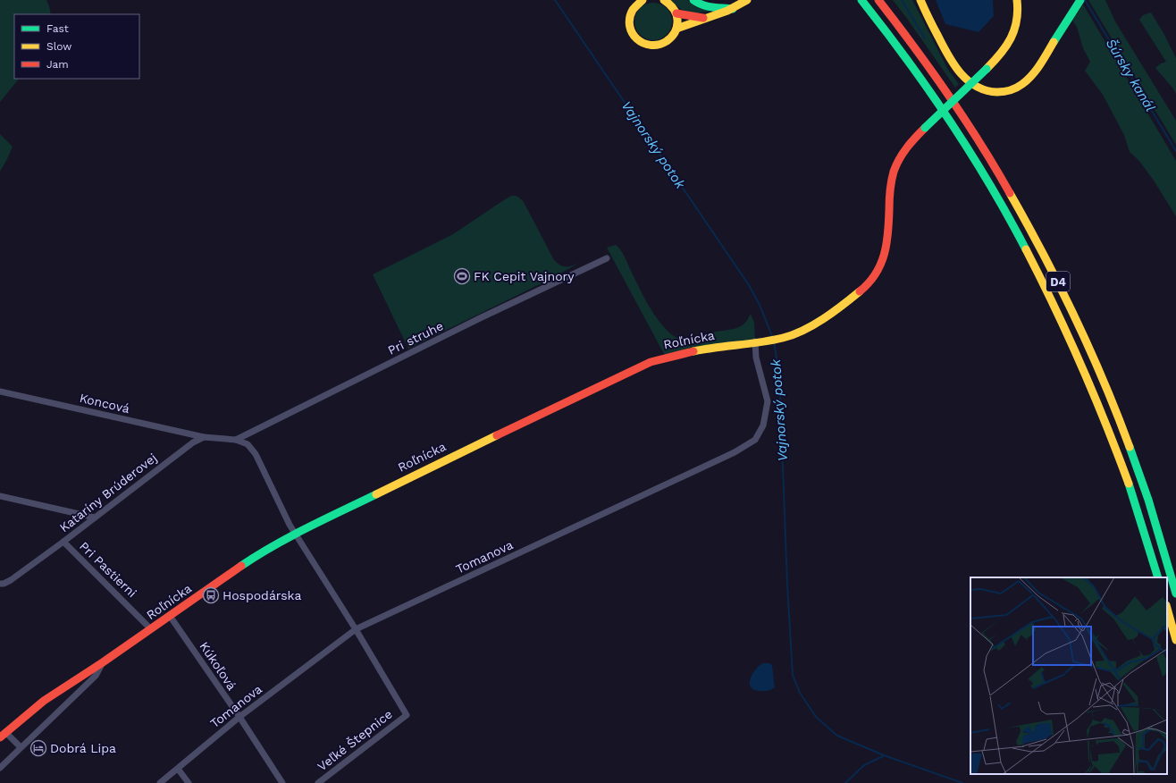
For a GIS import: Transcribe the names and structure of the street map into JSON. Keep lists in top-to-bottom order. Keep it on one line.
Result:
{"streets":{"main road":["D4","Roľnícka"],"street":["Pri struhe","Koncová","Kataríny Brúderovej","Tomanova","Pri Pastierni","Kúkoľová","Veľké Štepnice"]},"crossings":[["Roľnícka","Tomanova"],["Roľnícka","Pri Pastierni"],["Roľnícka","Kúkoľová"],["Koncová","Kataríny Brúderovej"],["Kataríny Brúderovej","Pri Pastierni"],["Tomanova","Kúkoľová"],["Tomanova","Veľké Štepnice"]],"water":["Šúrsky kanál","Vajnorský potok"],"places":{"sports":["FK Cepit Vajnory"],"bus stop":["Hospodárska"],"hotel":["Dobrá Lipa"]},"legend":["Fast","Slow","Jam"]}
